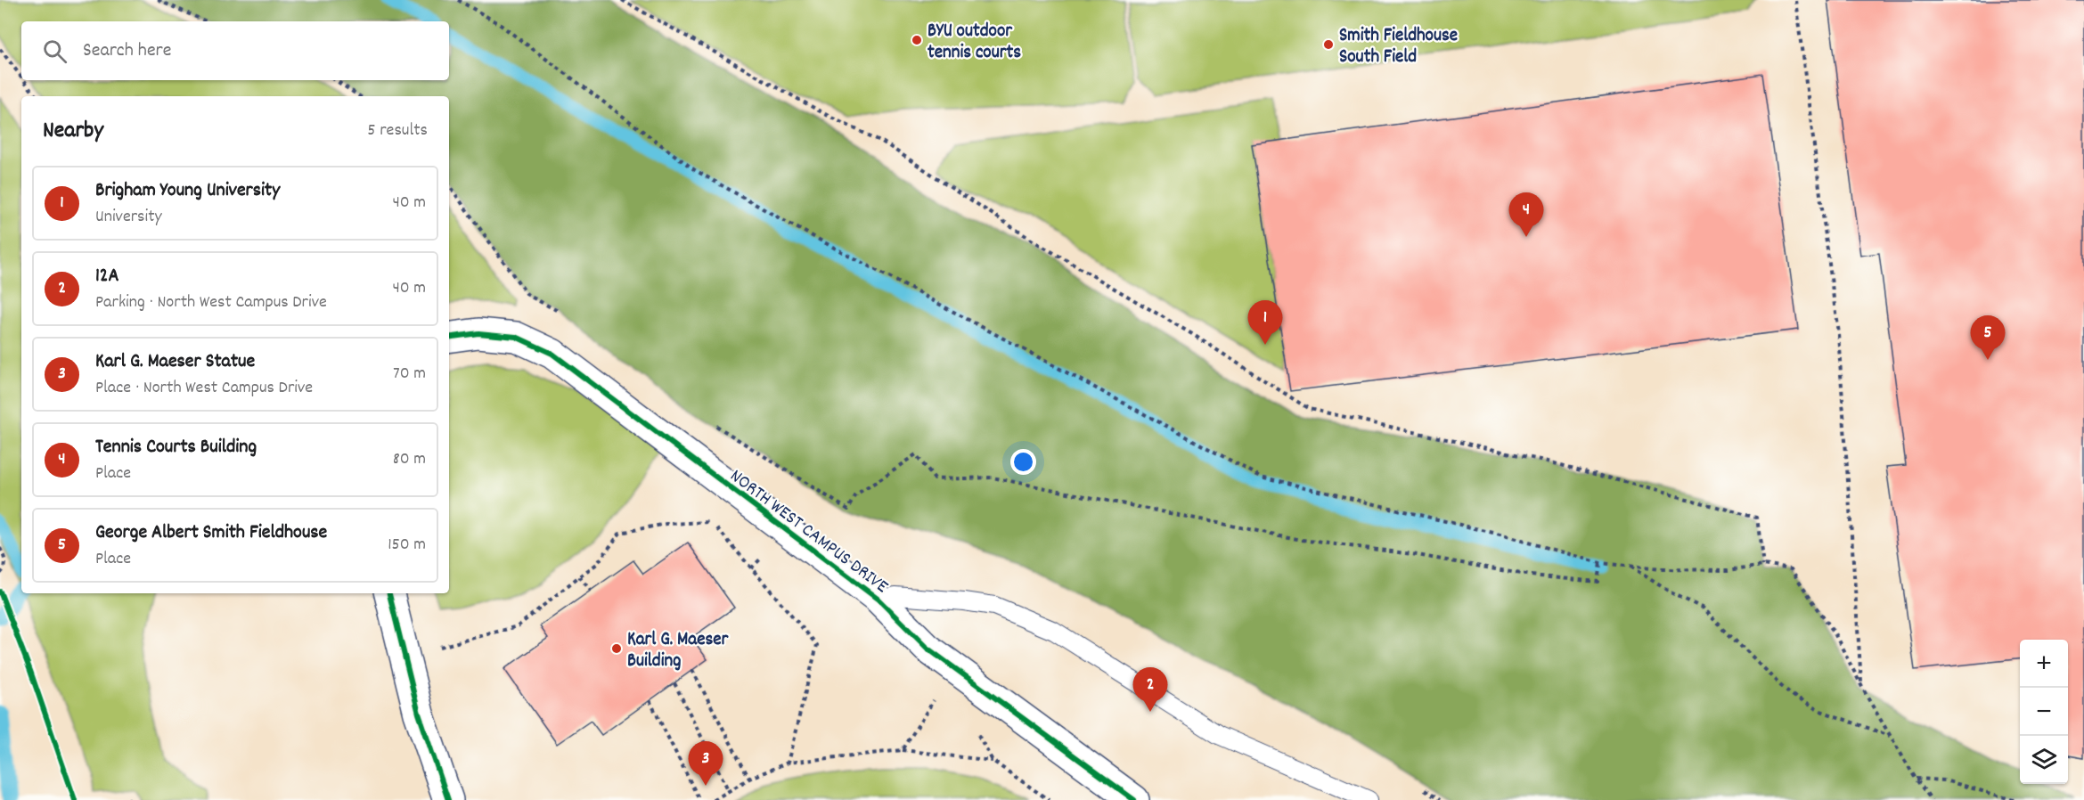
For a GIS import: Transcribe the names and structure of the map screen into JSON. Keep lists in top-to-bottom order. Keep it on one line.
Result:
{"streets":{"street":["NORTH WEST CAMPUS DRIVE"]},"places":["BYU outdoor tennis courts","Smith Fieldhouse South Field","Karl G. Maeser Building"],"page":{"search":"Search here","heading":["Nearby","5 results"],"list":[{"mark":"1","name":"Brigham Young University","note":"University","value":"40 m"},{"mark":"2","name":"12A","note":"Parking · North West Campus Drive","value":"40 m"},{"mark":"3","name":"Karl G. Maeser Statue","note":"Place · North West Campus Drive","value":"70 m"},{"mark":"4","name":"Tennis Courts Building","note":"Place","value":"80 m"},{"mark":"5","name":"George Albert Smith Fieldhouse","note":"Place","value":"150 m"}],"pins":["4","1","5","2","3"],"map_buttons":["+","−"]}}
